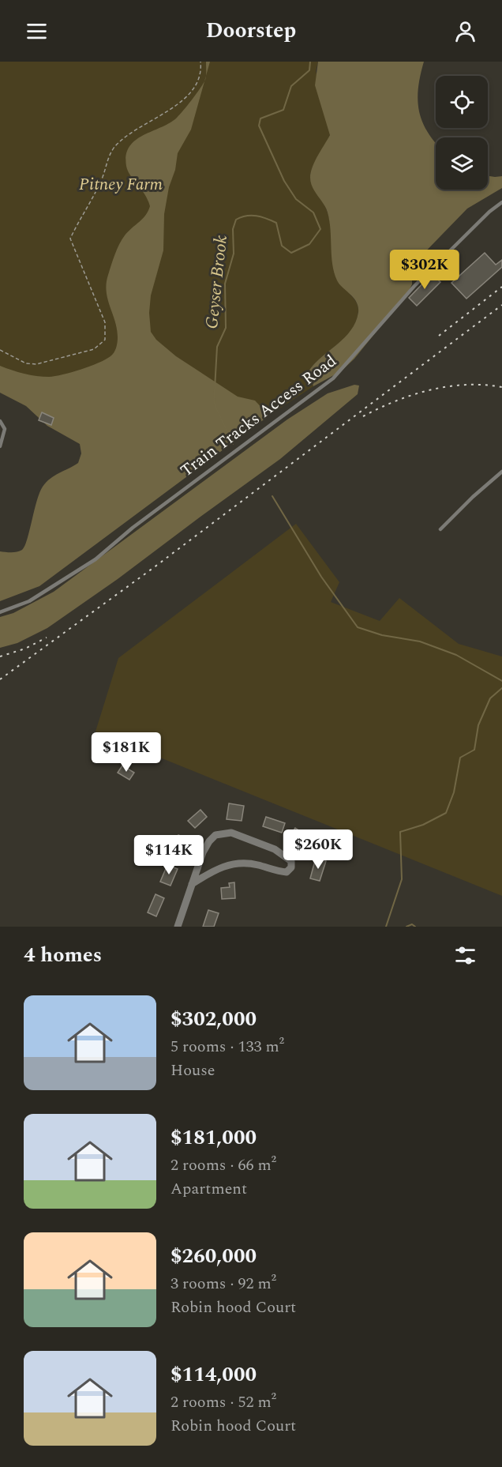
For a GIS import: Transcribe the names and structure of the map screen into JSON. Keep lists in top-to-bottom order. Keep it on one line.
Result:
{"streets":{"lane":["Train Tracks Access Road"]},"water":["Geyser Brook"],"parks":["Pitney Farm"],"page":{"header":"Doorstep","price":["$302K","$181K","$260K","$114K"],"heading":"4 homes","list":[{"name":"$302,000","note":"5 rooms · 133 m² · House"},{"name":"$181,000","note":"2 rooms · 66 m² · Apartment"},{"name":"$260,000","note":"3 rooms · 92 m² · Robin hood Court"},{"name":"$114,000","note":"2 rooms · 52 m² · Robin hood Court"}]}}
